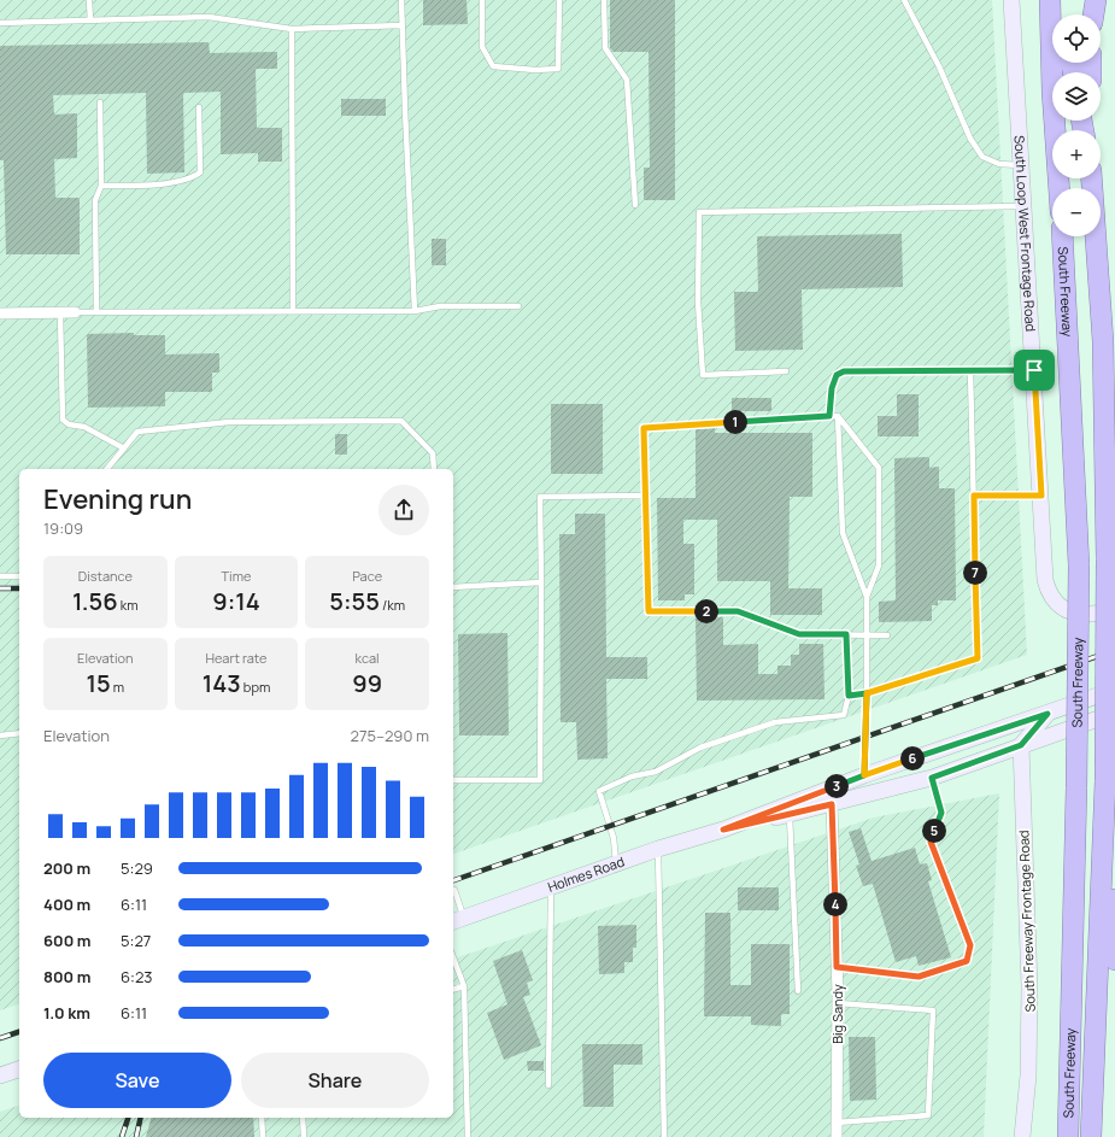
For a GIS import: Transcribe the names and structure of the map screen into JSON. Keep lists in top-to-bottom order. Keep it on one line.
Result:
{"streets":{"highway":["South Freeway"],"main road":["South Loop West Frontage Road","Holmes Road","South Freeway Frontage Road"],"street":["Big Sandy"]},"crossings":[["Holmes Road","South Freeway Frontage Road"],["Holmes Road","Big Sandy"]],"page":{"map_buttons":["+","−"],"pins":["1","7","2","6","3","5","4"],"heading":["Evening run","19:09"],"stats":[["Distance","1.56 km"],["Time","9:14"],["Pace","5:55 /km"],["Elevation","15 m"],["Heart rate","143 bpm"],["kcal","99"]],"chart":["Elevation","275–290 m"],"list":[{"name":"200 m","note":"5:29"},{"name":"400 m","note":"6:11"},{"name":"600 m","note":"5:27"},{"name":"800 m","note":"6:23"},{"name":"1.0 km","note":"6:11"}],"buttons":["Save","Share"]}}
